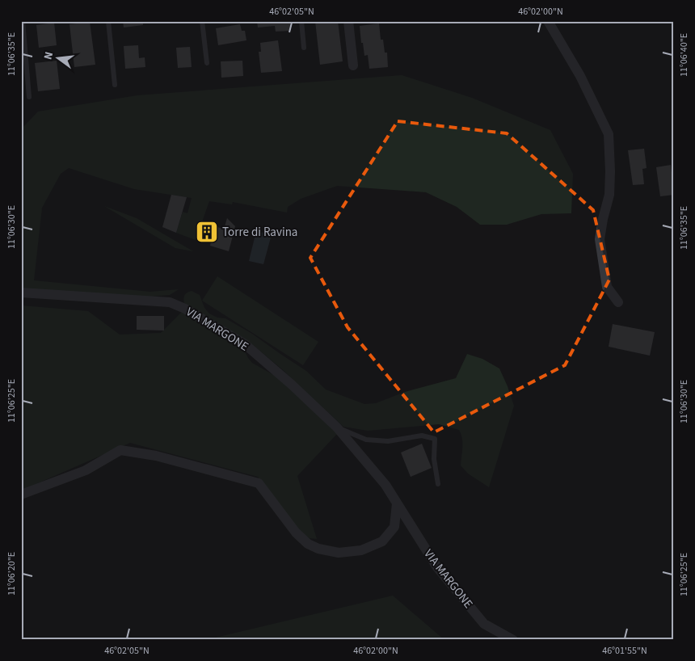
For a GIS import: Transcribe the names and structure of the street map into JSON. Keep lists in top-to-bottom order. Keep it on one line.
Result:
{"streets":{"street":["VIA MARGONE"]},"places":{"building":["Torre di Ravina"]},"north":"left","coordinates":["46°02'05\"N","46°02'00\"N","11°06'35\"E","11°06'40\"E","11°06'30\"E","11°06'25\"E","11°06'20\"E","46°01'55\"N"]}
